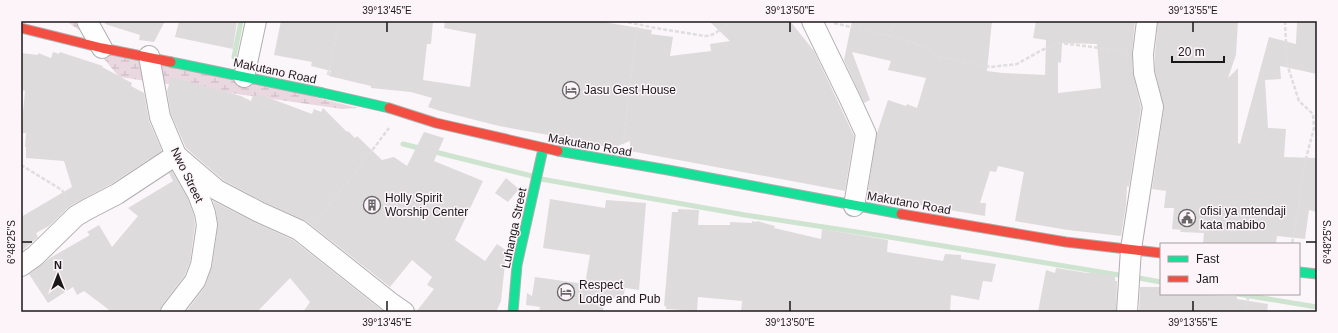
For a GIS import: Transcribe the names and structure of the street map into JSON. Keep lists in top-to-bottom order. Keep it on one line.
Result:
{"streets":{"street":["Makutano Road","Nwo Street","Luhanga Street"]},"crossings":[["Makutano Road","Nwo Street"],["Makutano Road","Luhanga Street"]],"places":{"hotel":["Jasu Gest House","Respect Lodge and Pub"],"building":["Holly Spirit Worship Center"],"public building":["ofisi ya mtendaji kata mabibo"]},"legend":["Fast","Jam"],"scale_bar":"20 m","north":"top","coordinates":["39°13'45\"E","39°13'50\"E","39°13'55\"E","6°48'25\"S"]}
